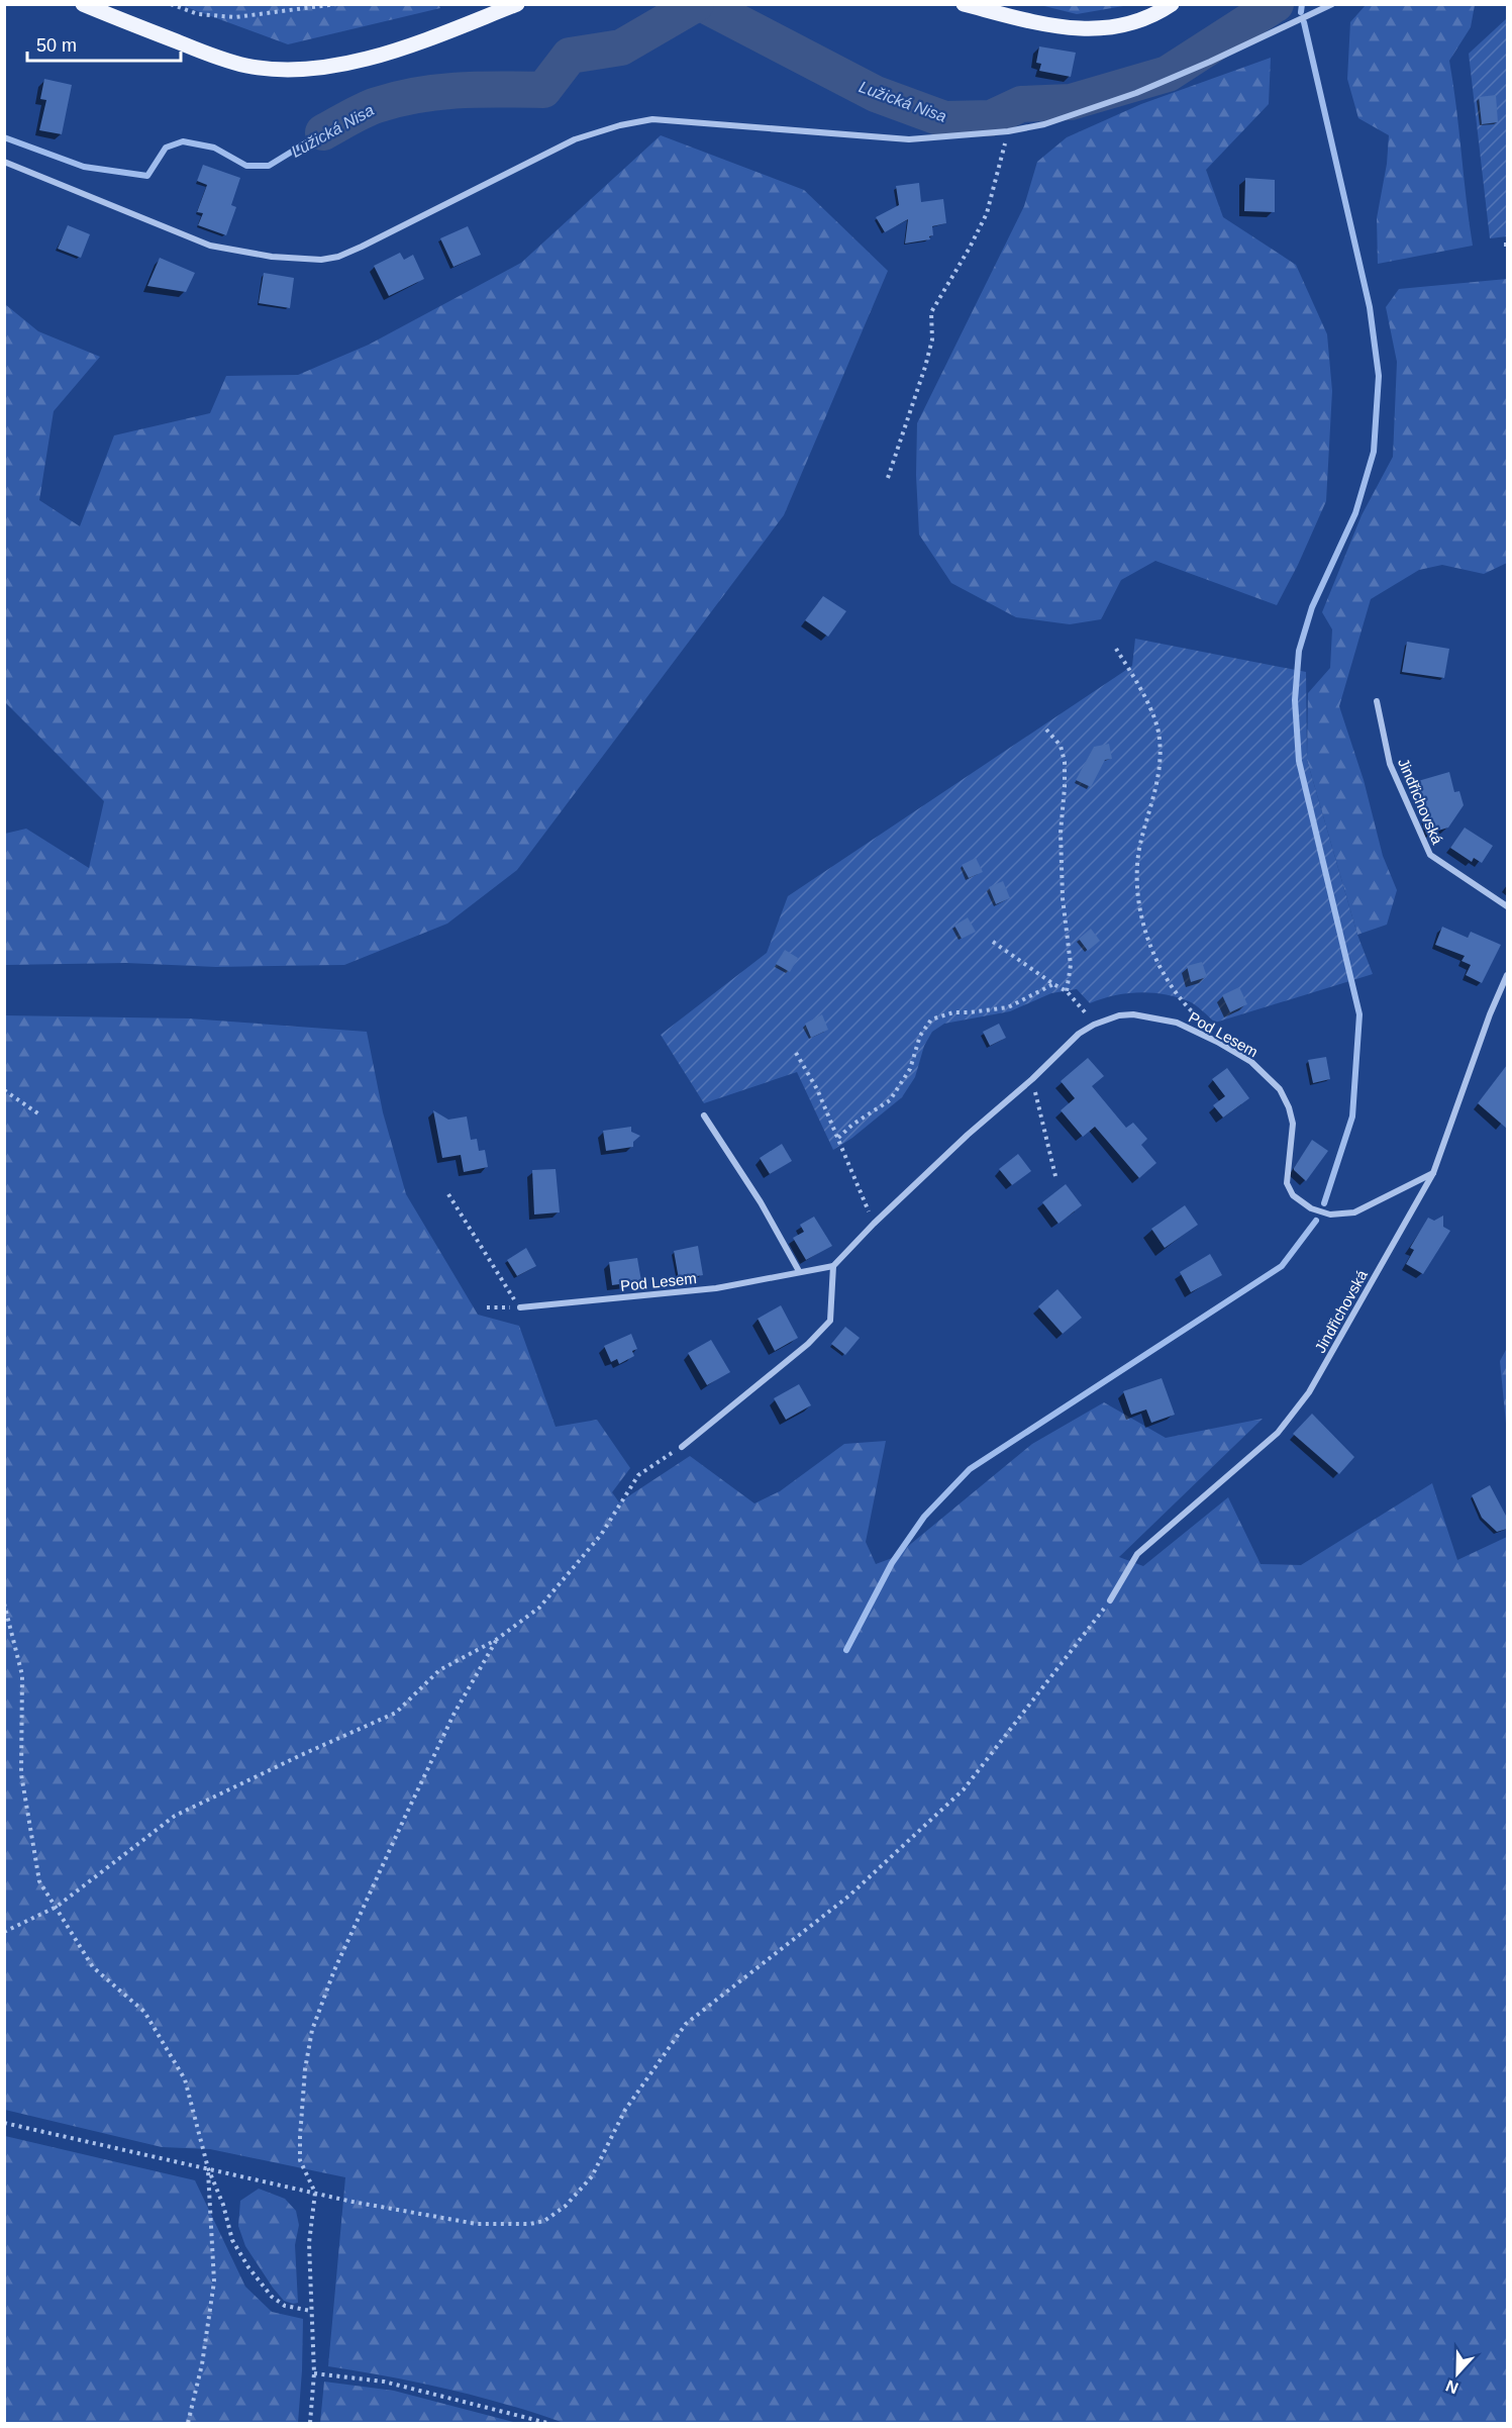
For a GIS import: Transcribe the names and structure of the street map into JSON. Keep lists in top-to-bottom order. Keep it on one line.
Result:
{"streets":{"street":["Jindřichovská","Pod Lesem"]},"crossings":[["Jindřichovská","Pod Lesem"]],"water":["Lužická Nisa"],"scale_bar":"50 m","north":"bottom"}
